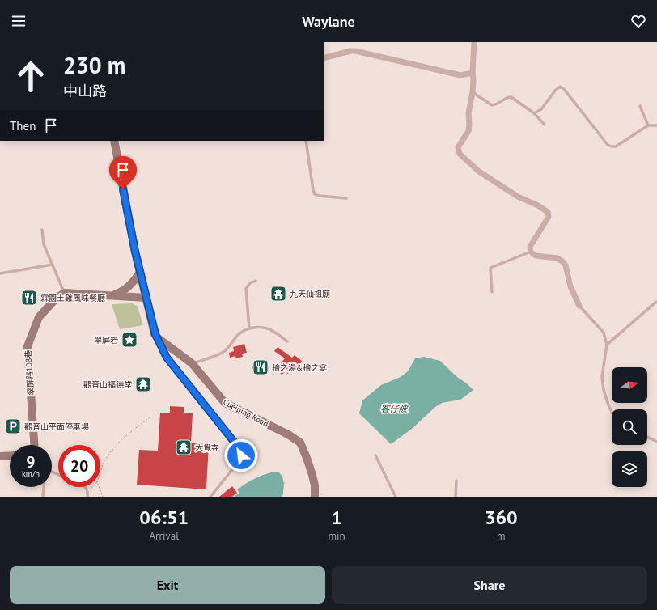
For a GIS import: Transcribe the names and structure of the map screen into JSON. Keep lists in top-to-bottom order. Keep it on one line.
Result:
{"streets":{"main road":["翠屏路108巷","Cueiping Road"]},"water":["客仔陂"],"places":{"temple":["九天仙祖廟","觀音山福德堂","大覺寺"],"restaurant":["霖園土雞風味餐廳","檜之湯&檜之宴"],"place":["翠屏岩"],"parking":["觀音山平面停車場"]},"north":"right","page":{"header":"Waylane","turn":["230 m","中山路"],"then":"Then","speed":"9 km/h","limit":"20","eta":["06:51","Arrival","1","min","360","m"],"buttons":["Exit","Share"]}}
